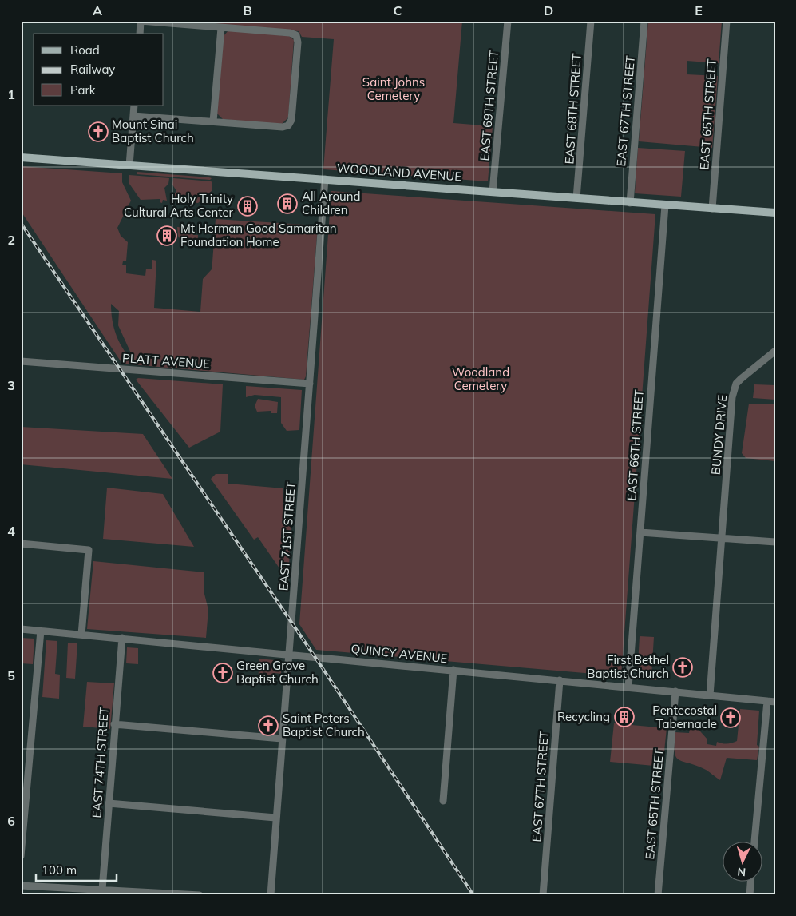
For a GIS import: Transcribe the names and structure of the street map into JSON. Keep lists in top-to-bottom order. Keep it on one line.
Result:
{"streets":{"main road":["WOODLAND AVENUE"],"street":["EAST 69TH STREET","EAST 68TH STREET","EAST 67TH STREET","EAST 65TH STREET","PLATT AVENUE","BUNDY DRIVE","EAST 66TH STREET","EAST 71ST STREET","QUINCY AVENUE","EAST 74TH STREET"]},"crossings":[["EAST 69TH STREET","WOODLAND AVENUE"],["EAST 68TH STREET","WOODLAND AVENUE"],["EAST 67TH STREET","WOODLAND AVENUE"],["EAST 67TH STREET","QUINCY AVENUE"],["EAST 65TH STREET","WOODLAND AVENUE"],["EAST 65TH STREET","QUINCY AVENUE"],["WOODLAND AVENUE","EAST 66TH STREET"],["WOODLAND AVENUE","EAST 71ST STREET"],["PLATT AVENUE","EAST 71ST STREET"],["BUNDY DRIVE","QUINCY AVENUE"],["EAST 66TH STREET","QUINCY AVENUE"],["EAST 71ST STREET","QUINCY AVENUE"],["QUINCY AVENUE","EAST 74TH STREET"]],"parks":["Saint Johns Cemetery","Woodland Cemetery"],"places":{"church":["Mount Sinai Baptist Church","First Bethel Baptist Church","Green Grove Baptist Church","Pentecostal Tabernacle","Saint Peters Baptist Church"],"building":["All Around Children","Holy Trinity Cultural Arts Center","Mt Herman Good Samaritan Foundation Home","Recycling"]},"legend":["Road","Railway","Park"],"scale_bar":"100 m","north":"bottom","grid":{"columns":["A","B","C","D","E"],"rows":["1","2","3","4","5","6"]}}
